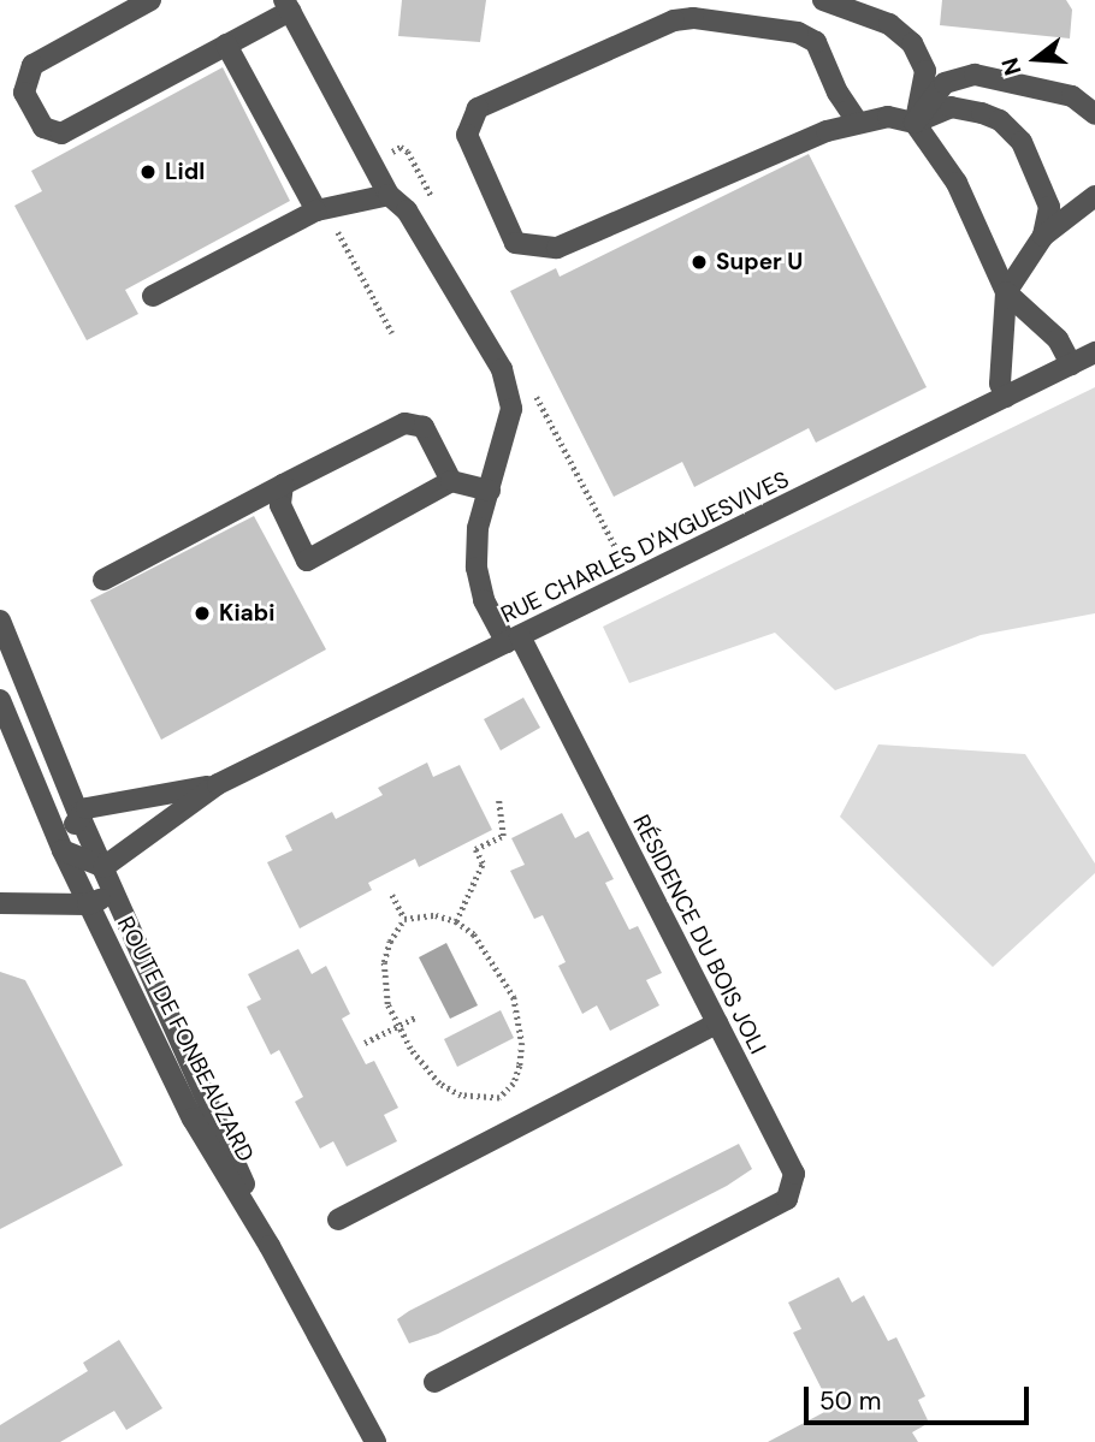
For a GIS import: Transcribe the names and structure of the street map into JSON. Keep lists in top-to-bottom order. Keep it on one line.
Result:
{"streets":{"street":["RUE CHARLES D'AYGUESVIVES","RÉSIDENCE DU BOIS JOLI","ROUTE DE FONBEAUZARD"]},"crossings":[["RUE CHARLES D'AYGUESVIVES","RÉSIDENCE DU BOIS JOLI"],["RUE CHARLES D'AYGUESVIVES","ROUTE DE FONBEAUZARD"]],"places":["Lidl","Super U","Kiabi"],"scale_bar":"50 m","north":"left"}
